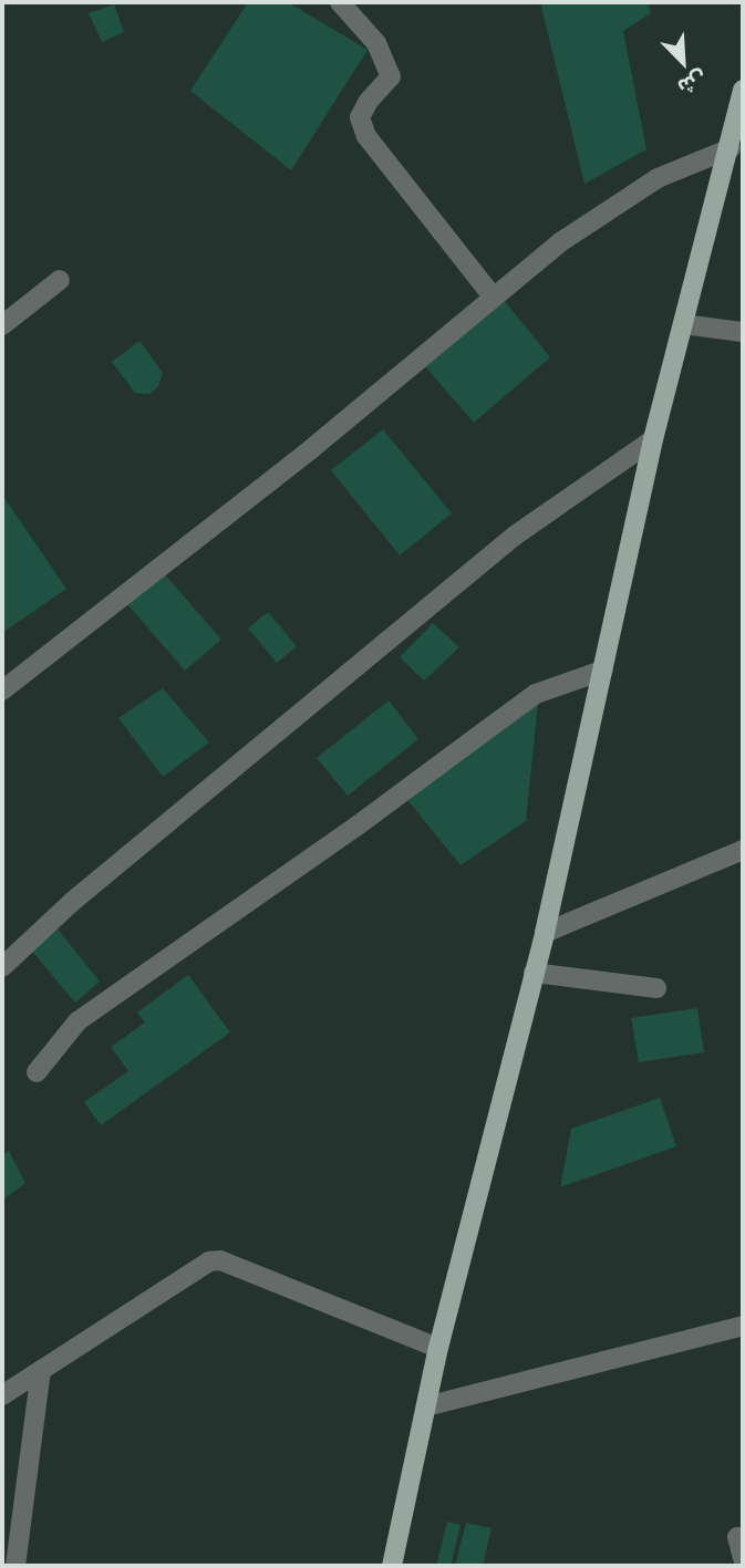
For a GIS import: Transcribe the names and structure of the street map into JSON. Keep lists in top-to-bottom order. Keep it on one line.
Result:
{"north":"bottom right"}
